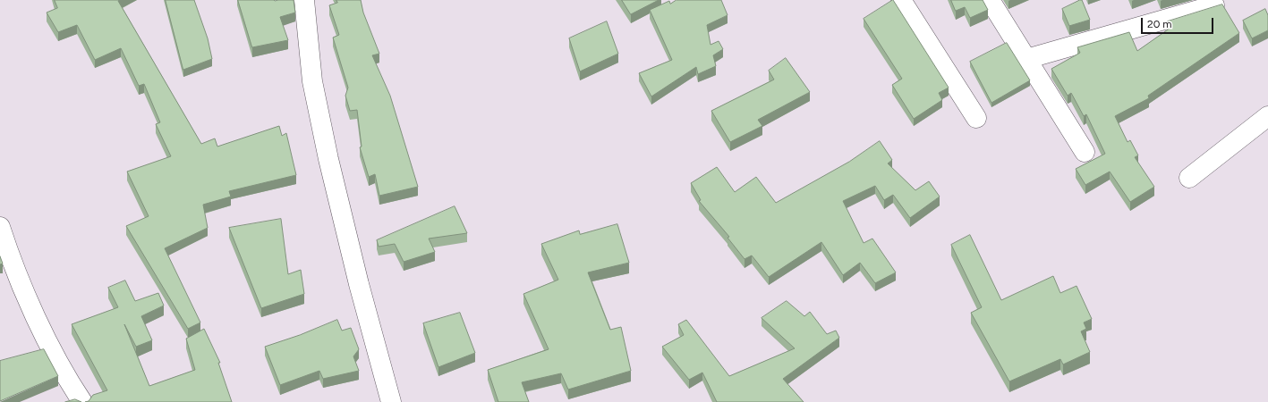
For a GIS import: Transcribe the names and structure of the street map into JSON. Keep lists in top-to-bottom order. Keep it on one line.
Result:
{"scale_bar":"20 m"}
